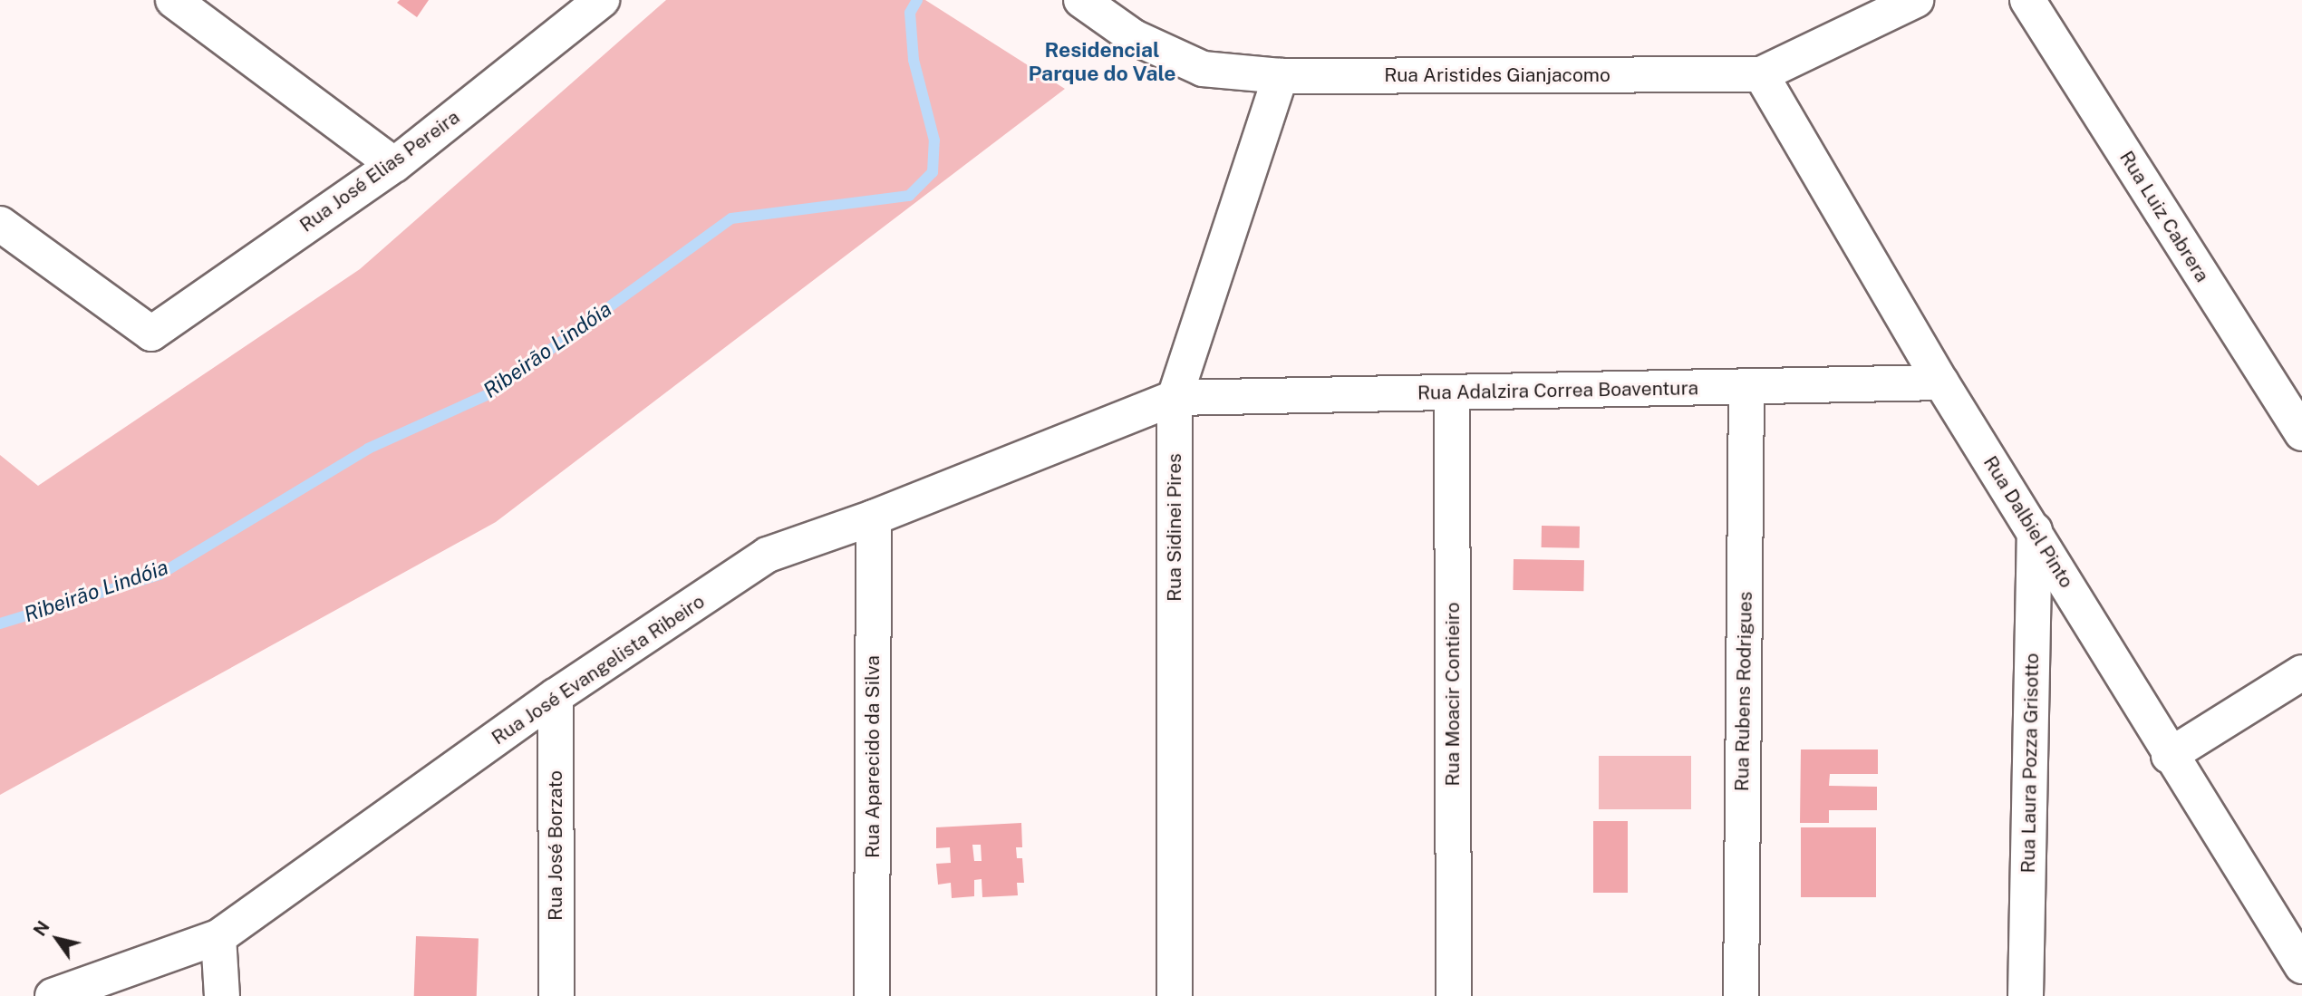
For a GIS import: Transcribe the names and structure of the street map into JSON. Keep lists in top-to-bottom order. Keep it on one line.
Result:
{"streets":{"street":["Rua Aristides Gianjacomo","Rua José Elias Pereira","Rua Luiz Cabrera","Rua Adalzira Correa Boaventura","Rua Dalbiel Pinto","Rua Sidinei Pires","Rua José Evangelista Ribeiro","Rua Rubens Rodrigues","Rua Moacir Contieiro","Rua Aparecido da Silva","Rua Laura Pozza Grisotto","Rua José Borzato"]},"crossings":[["Rua Aristides Gianjacomo","Rua Dalbiel Pinto"],["Rua Aristides Gianjacomo","Rua Sidinei Pires"],["Rua Adalzira Correa Boaventura","Rua Dalbiel Pinto"],["Rua Adalzira Correa Boaventura","Rua Sidinei Pires"],["Rua Adalzira Correa Boaventura","Rua José Evangelista Ribeiro"],["Rua Adalzira Correa Boaventura","Rua Rubens Rodrigues"],["Rua Adalzira Correa Boaventura","Rua Moacir Contieiro"],["Rua Dalbiel Pinto","Rua Laura Pozza Grisotto"],["Rua Sidinei Pires","Rua José Evangelista Ribeiro"],["Rua José Evangelista Ribeiro","Rua Aparecido da Silva"],["Rua José Evangelista Ribeiro","Rua José Borzato"]],"districts":["Residencial Parque do Vale"],"water":["Ribeirão Lindóia"],"north":"top left"}
